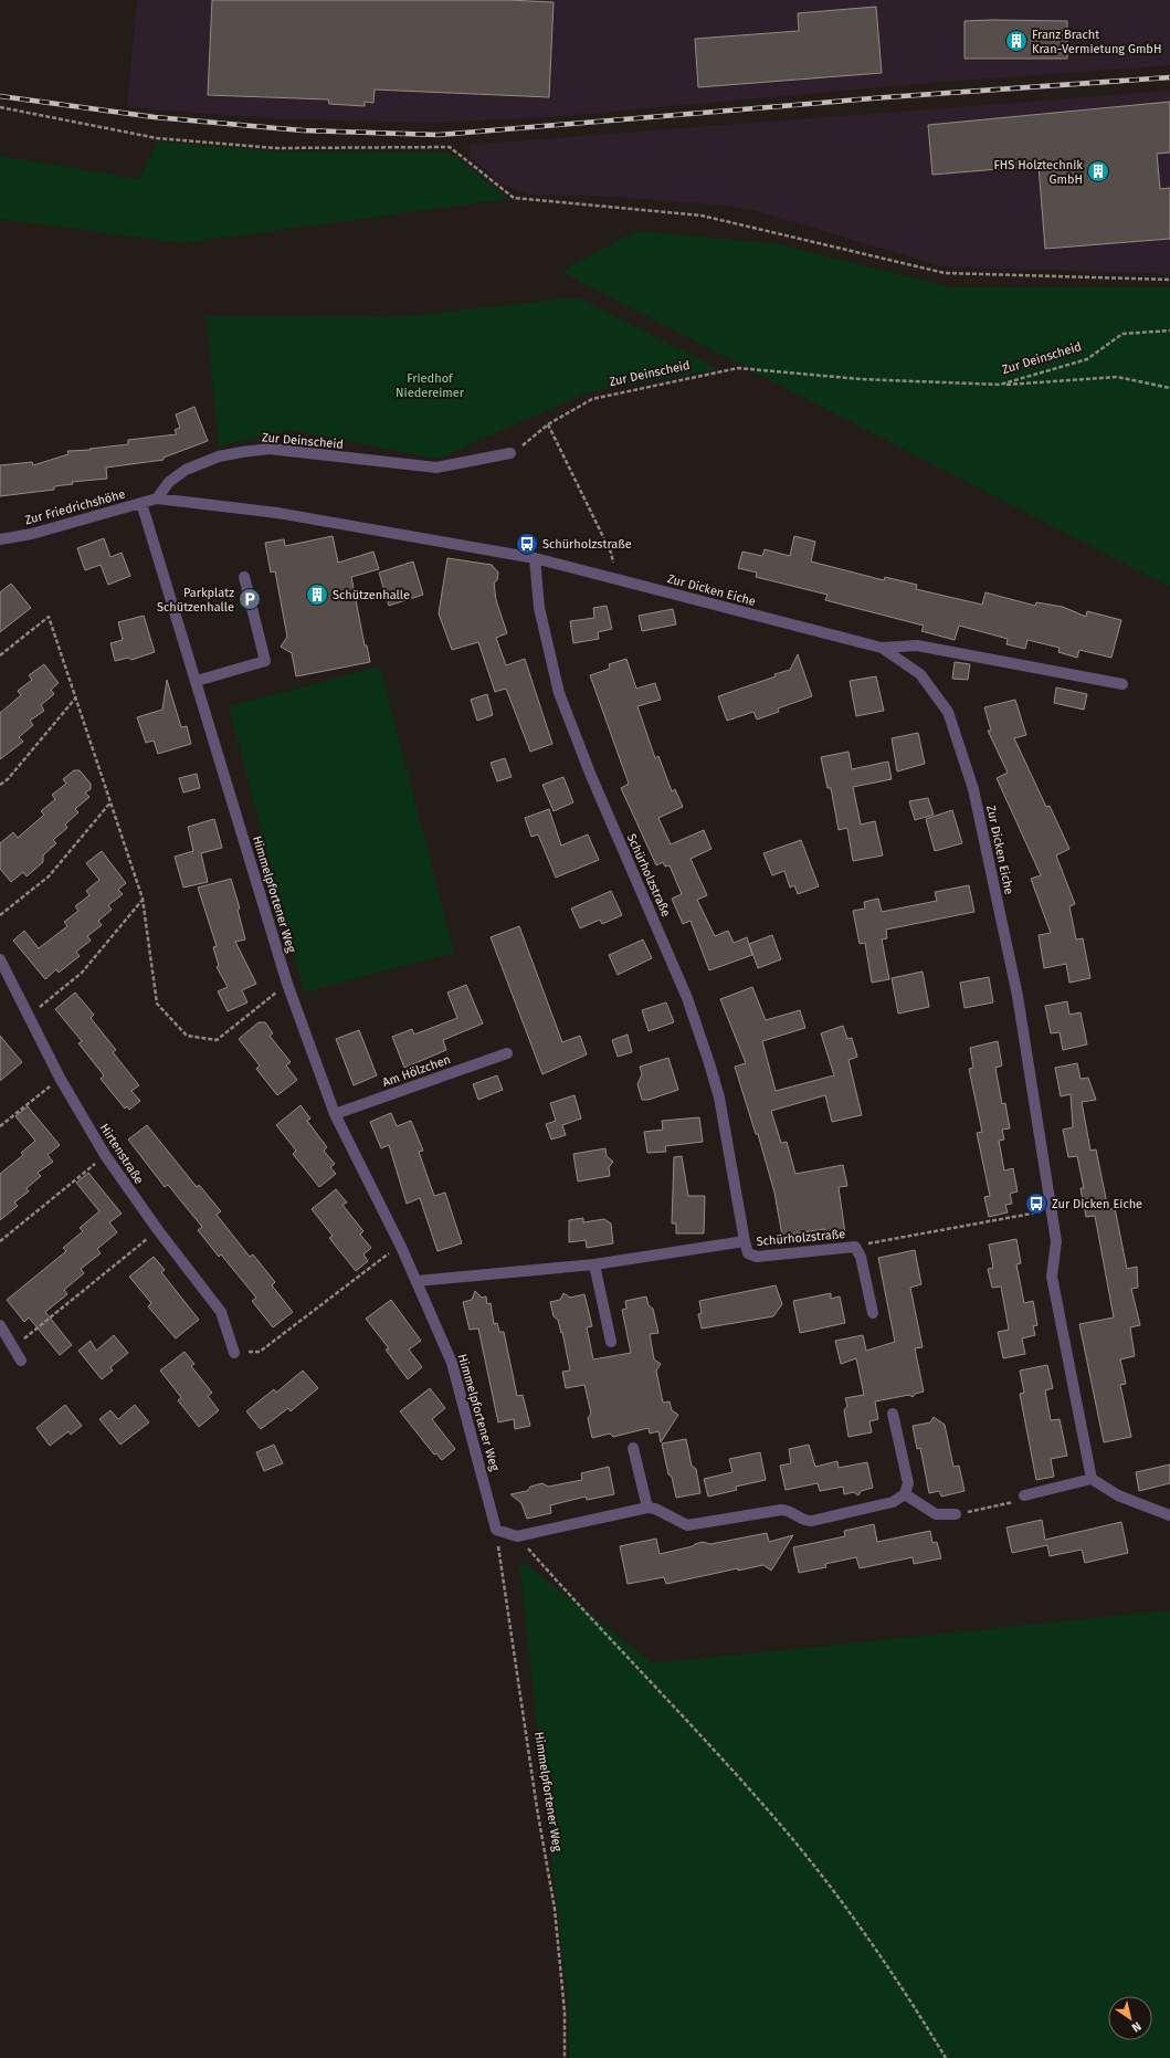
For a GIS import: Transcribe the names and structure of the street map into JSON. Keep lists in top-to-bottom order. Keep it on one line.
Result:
{"streets":{"street":["Zur Deinscheid","Zur Friedrichshöhe","Zur Dicken Eiche","Schürholzstraße","Himmelpfortener Weg","Am Hölzchen","Hirtenstraße"]},"crossings":[["Zur Deinscheid","Zur Friedrichshöhe"],["Zur Friedrichshöhe","Himmelpfortener Weg"],["Zur Dicken Eiche","Schürholzstraße"],["Himmelpfortener Weg","Am Hölzchen"]],"parks":["Friedhof Niedereimer"],"places":{"building":["Franz Bracht Kran-Vermietung GmbH","FHS Holztechnik GmbH","Schützenhalle"],"bus stop":["Schürholzstraße","Zur Dicken Eiche"],"parking":["Parkplatz Schützenhalle"]},"north":"bottom right"}
